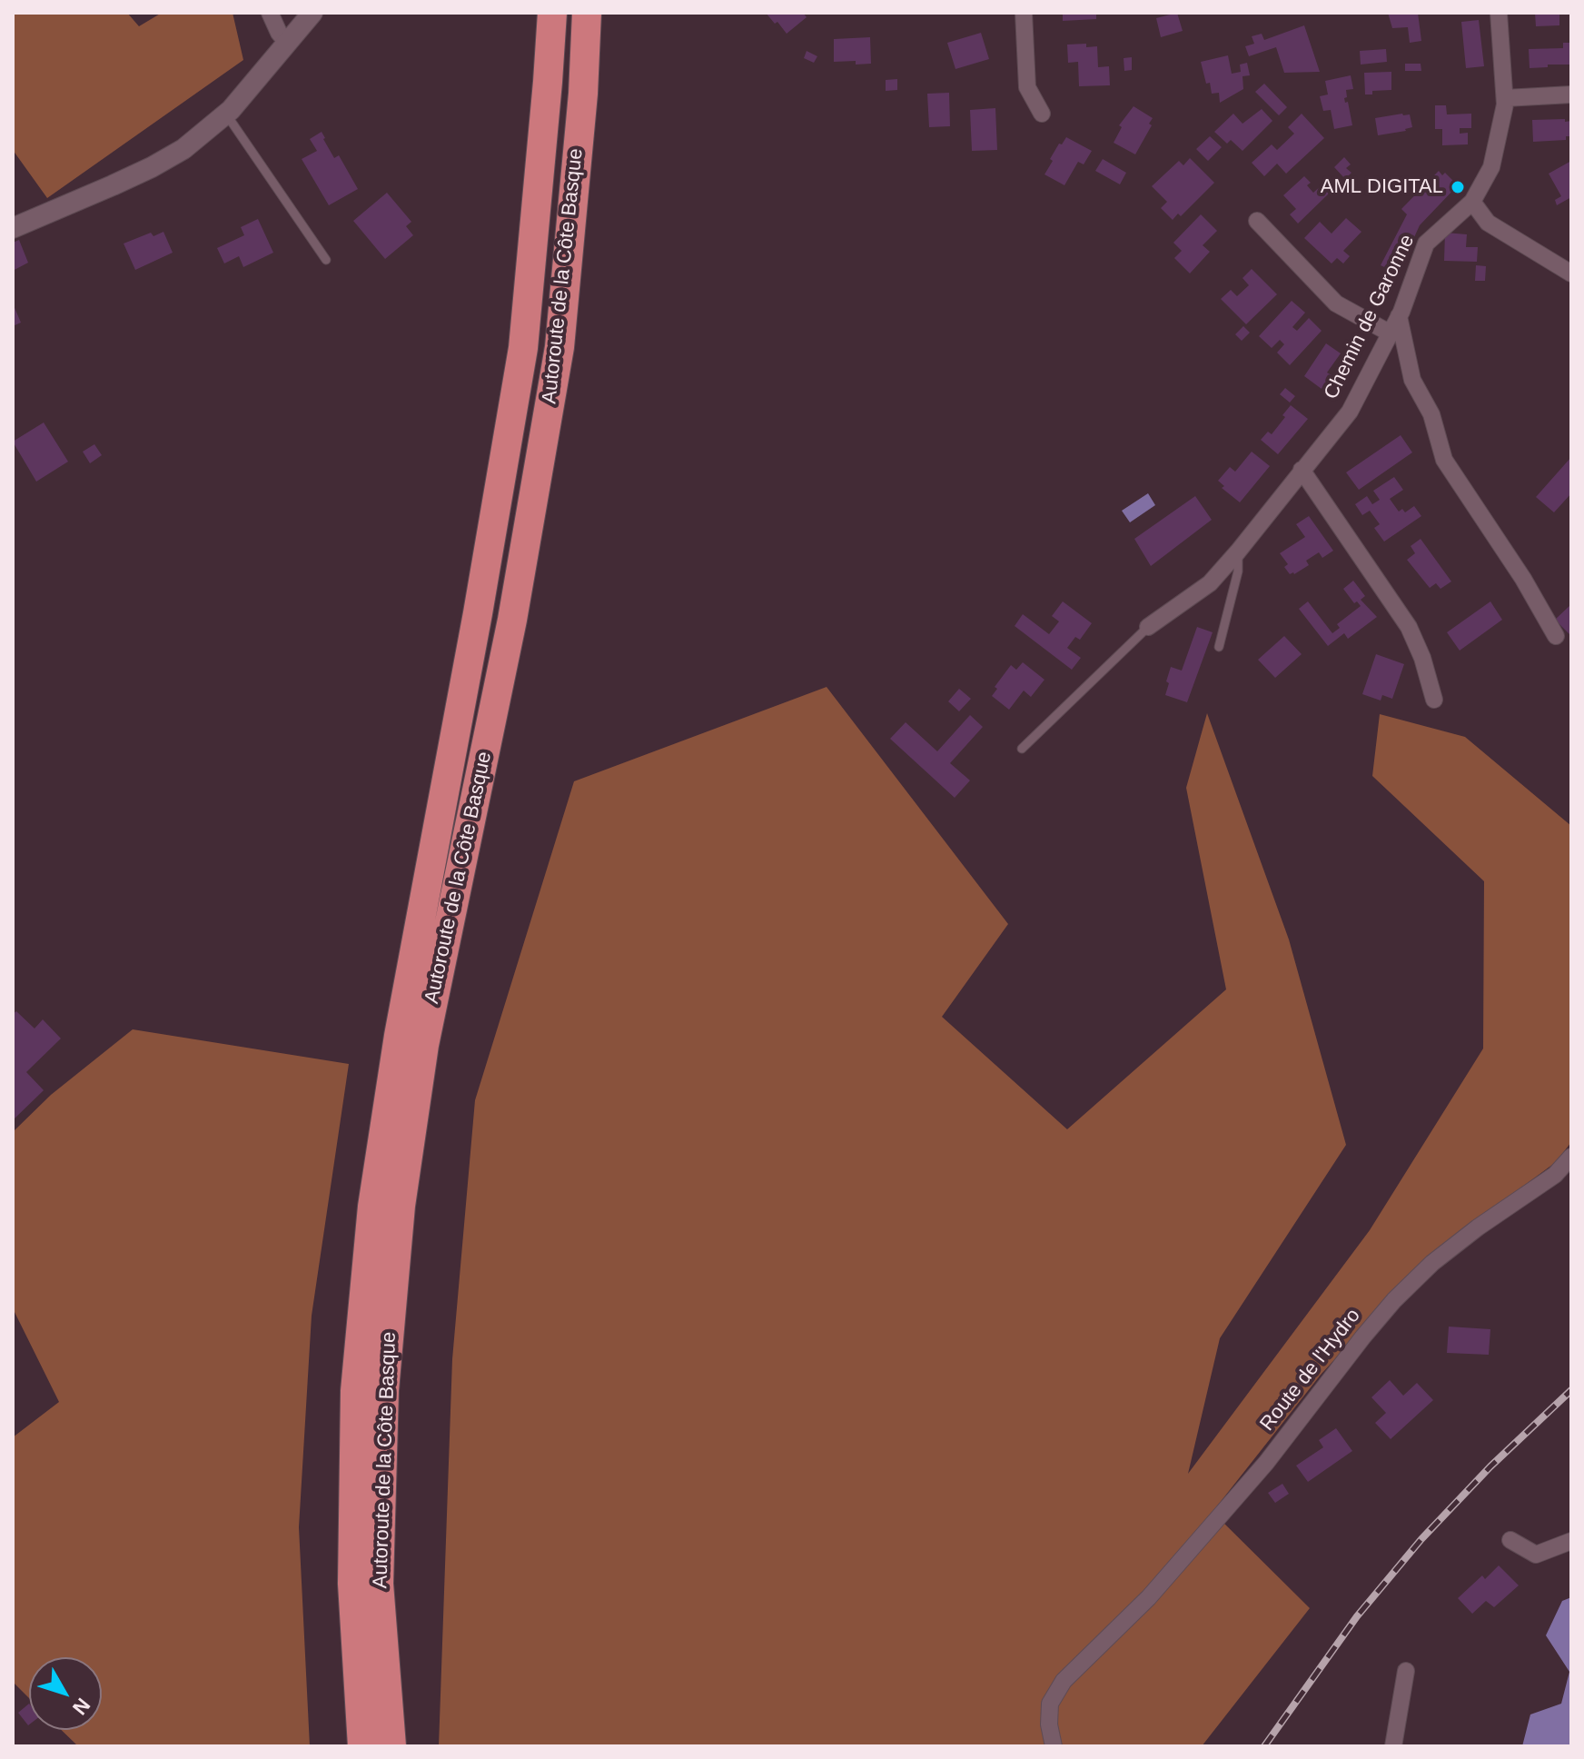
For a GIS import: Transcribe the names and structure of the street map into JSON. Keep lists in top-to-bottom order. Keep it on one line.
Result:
{"streets":{"highway":["Autoroute de la Côte Basque"],"street":["Chemin de Garonne","Route de l'Hydro"]},"places":["AML DIGITAL"],"north":"bottom right"}
